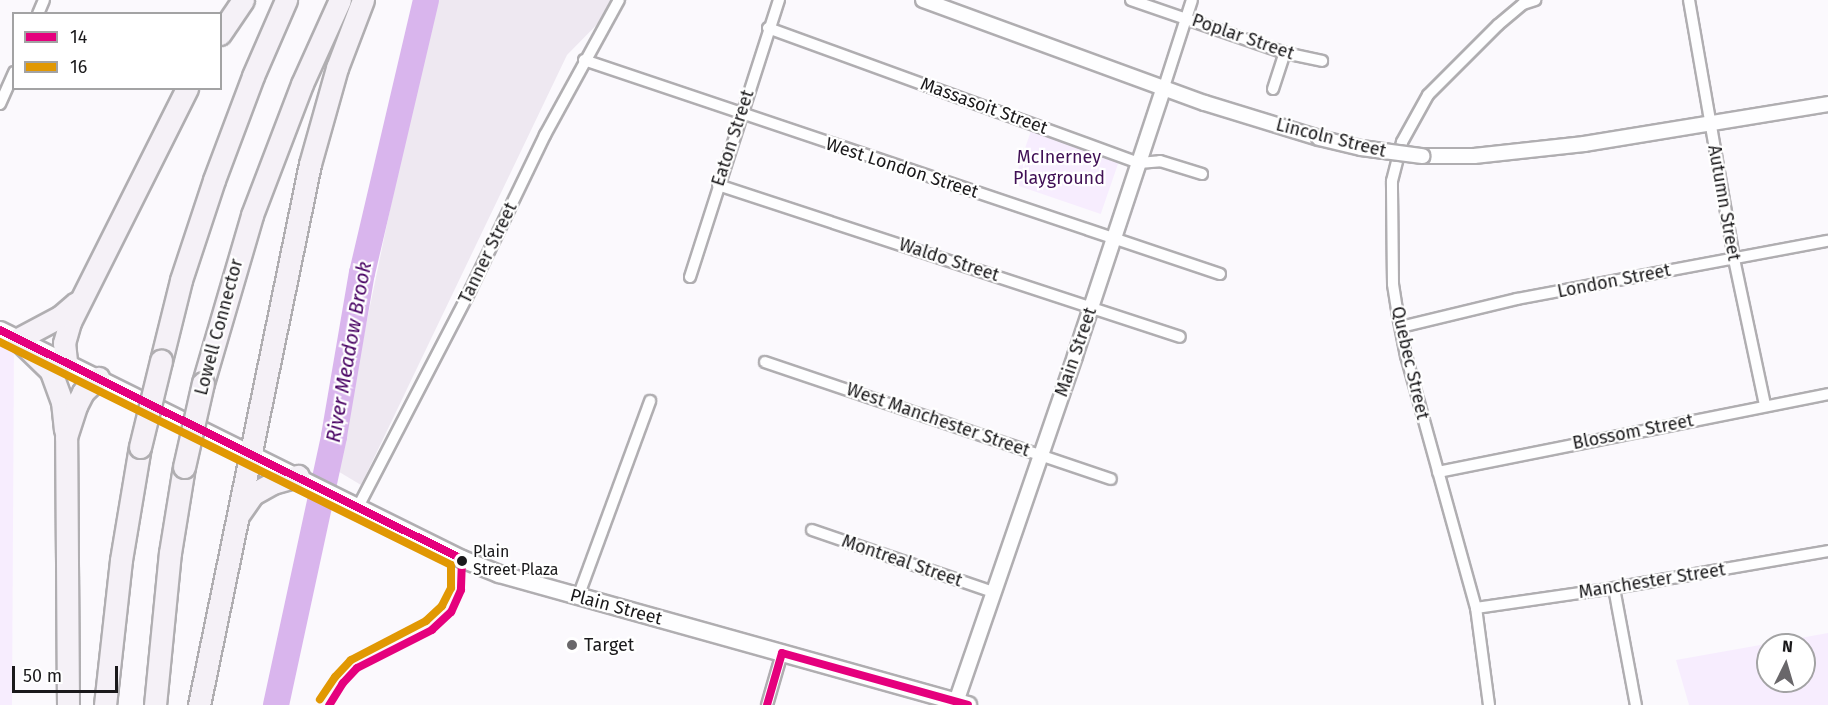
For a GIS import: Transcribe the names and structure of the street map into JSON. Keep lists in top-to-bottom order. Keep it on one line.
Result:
{"streets":{"highway":["Lowell Connector"],"main road":["Plain Street"],"street":["Poplar Street","Massasoit Street","Eaton Street","Lincoln Street","West London Street","Autumn Street","Tanner Street","Waldo Street","London Street","Main Street","Quebec Street","West Manchester Street","Blossom Street","Montreal Street","Manchester Street"]},"crossings":[["Poplar Street","Main Street"],["Massasoit Street","Eaton Street"],["Massasoit Street","Main Street"],["Eaton Street","West London Street"],["Eaton Street","Waldo Street"],["Lincoln Street","Autumn Street"],["Lincoln Street","Main Street"],["West London Street","Tanner Street"],["West London Street","Main Street"],["Autumn Street","London Street"],["Autumn Street","Blossom Street"],["Tanner Street","Plain Street"],["Waldo Street","Main Street"],["London Street","Quebec Street"],["Main Street","West Manchester Street"],["Main Street","Montreal Street"],["Main Street","Plain Street"],["Quebec Street","Blossom Street"],["Quebec Street","Manchester Street"]],"water":["River Meadow Brook"],"parks":["McInerney Playground"],"places":["Plain Street Plaza","Target"],"lines":["transit line 14","transit line 16"],"legend":["14","16"],"scale_bar":"50 m","north":"top"}
